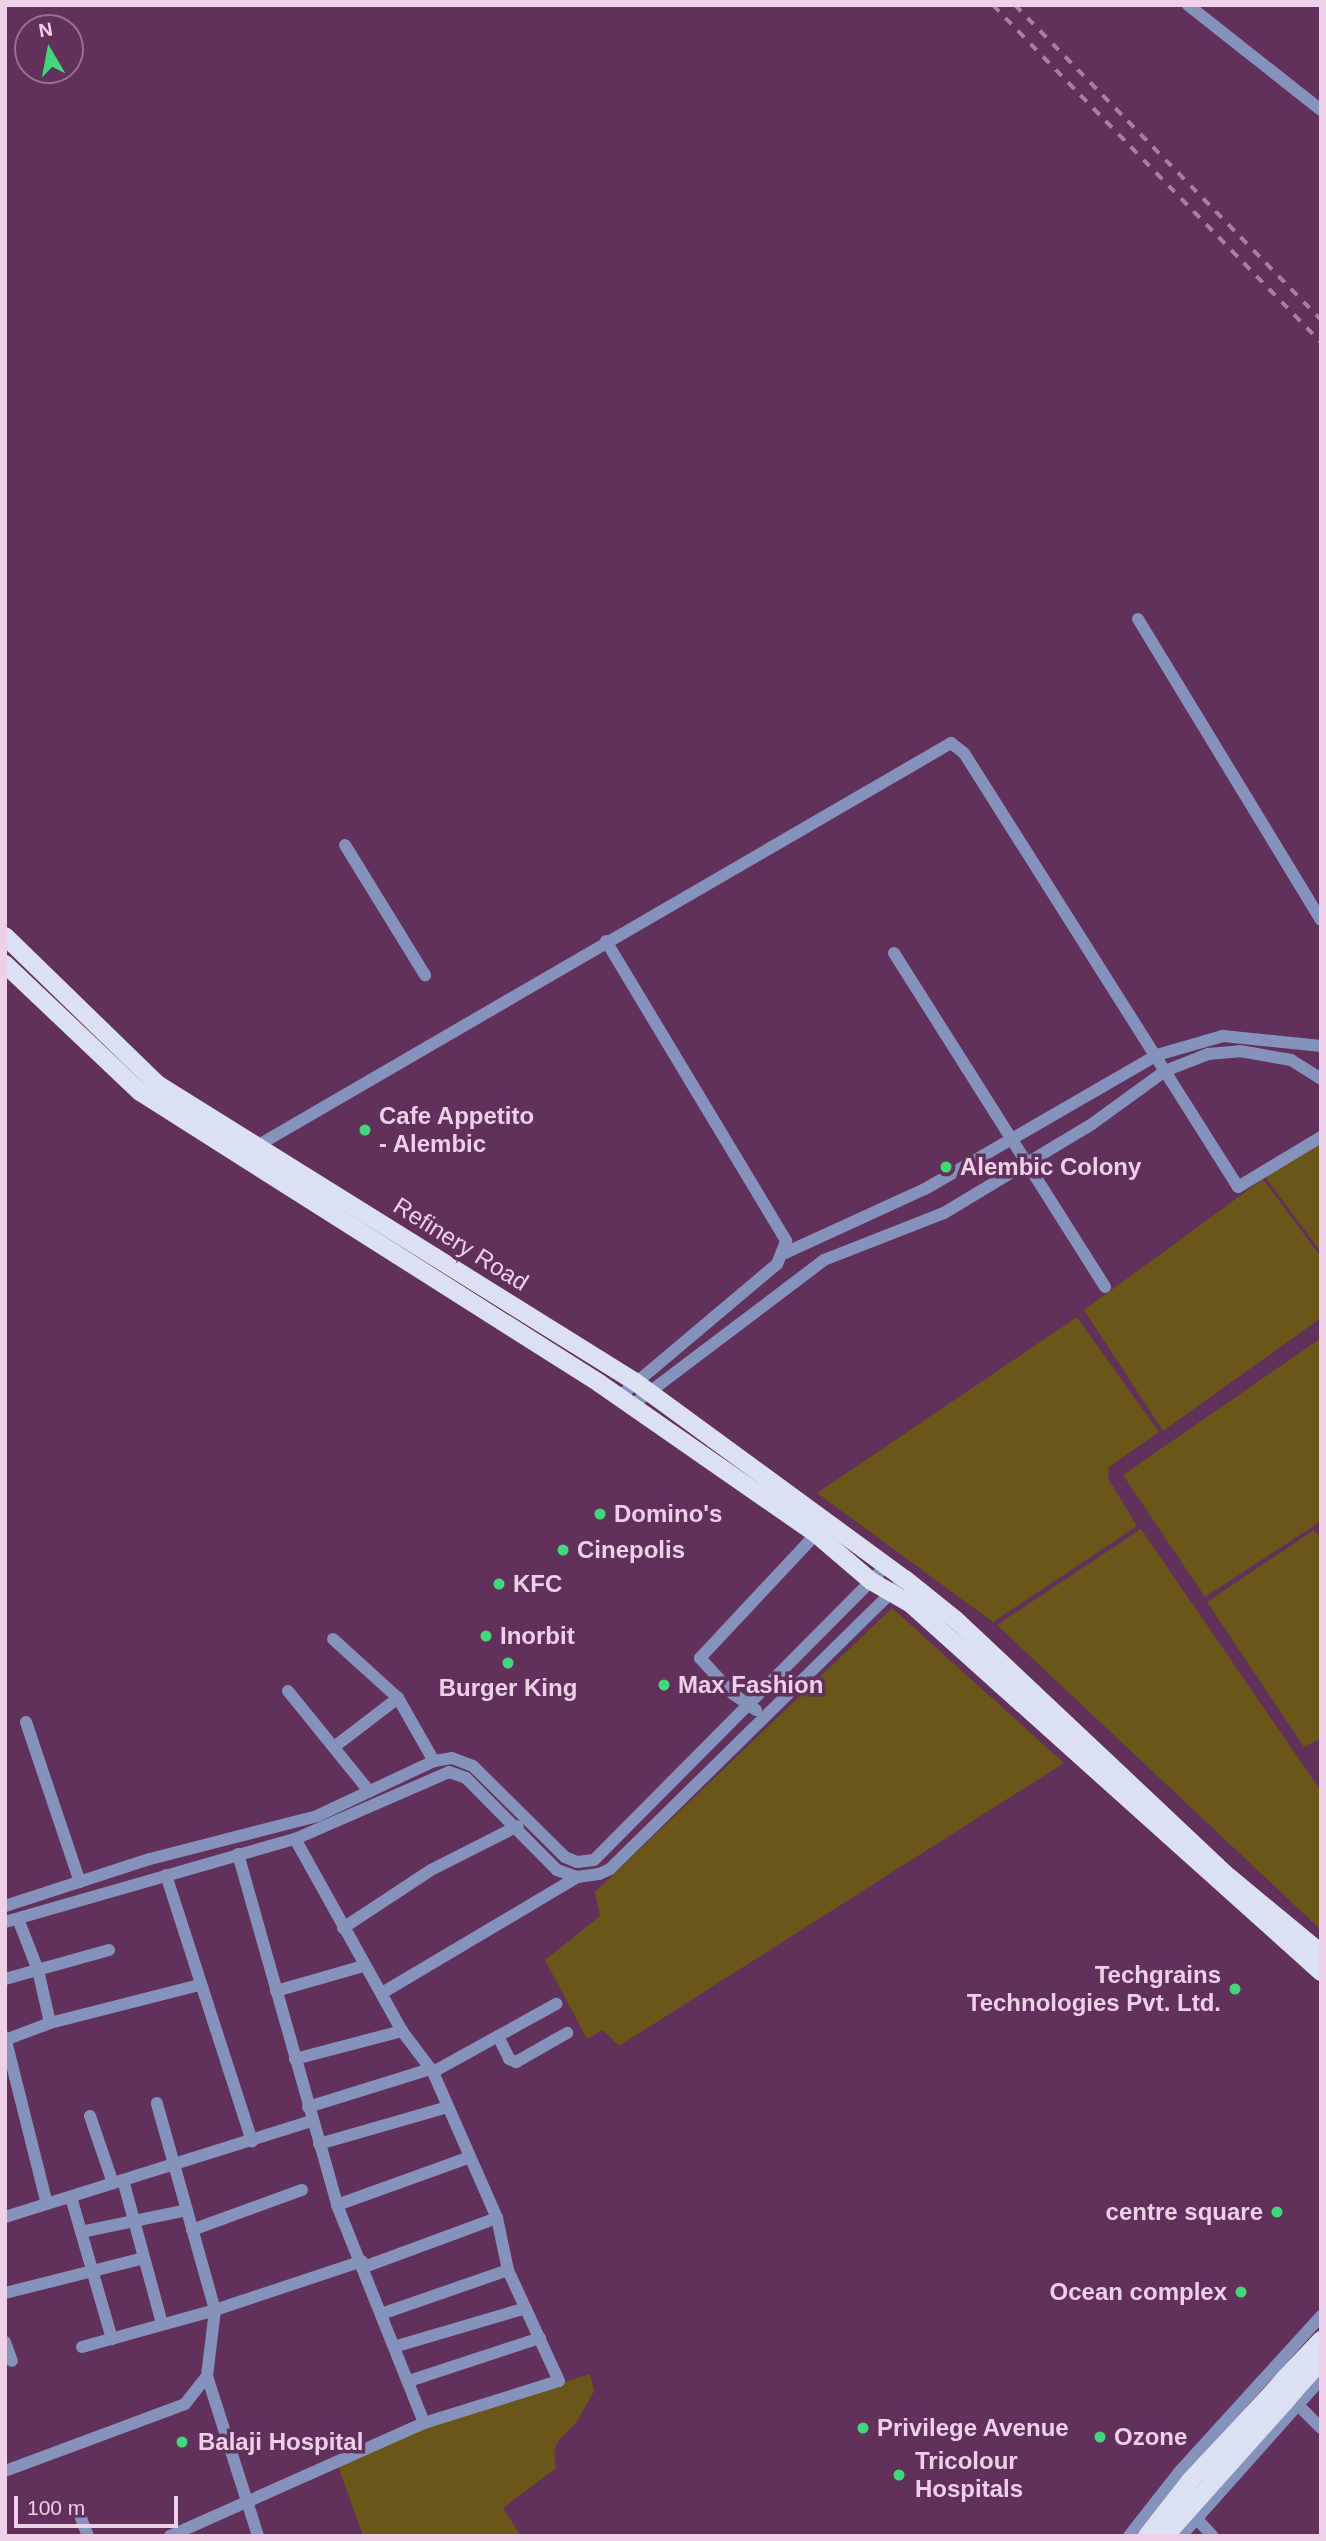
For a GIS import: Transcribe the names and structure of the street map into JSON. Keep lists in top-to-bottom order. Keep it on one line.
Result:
{"streets":{"main road":["Refinery Road"]},"places":["Cafe Appetito - Alembic","Alembic Colony","Domino's","Cinepolis","KFC","Inorbit","Burger King","Max Fashion","Techgrains Technologies Pvt. Ltd.","centre square","Ocean complex","Privilege Avenue","Ozone","Balaji Hospital","Tricolour Hospitals"],"scale_bar":"100 m","north":"top"}
